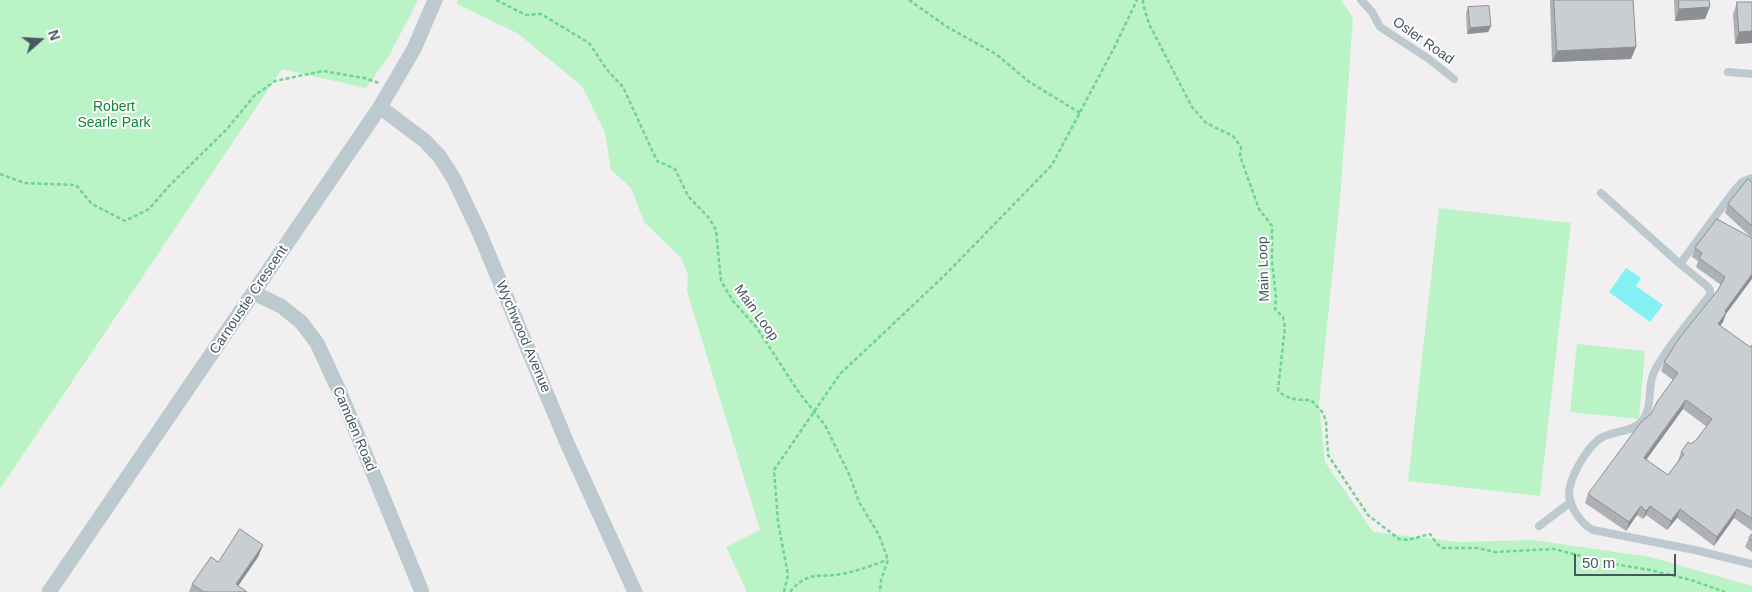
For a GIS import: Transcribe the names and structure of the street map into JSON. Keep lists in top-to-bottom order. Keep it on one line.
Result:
{"streets":{"street":["Carnoustie Crescent","Wychwood Avenue","Camden Road"],"lane":["Osler Road"],"path":["Main Loop"]},"crossings":[["Carnoustie Crescent","Wychwood Avenue"],["Carnoustie Crescent","Camden Road"]],"parks":["Robert Searle Park"],"scale_bar":"50 m","north":"right"}
